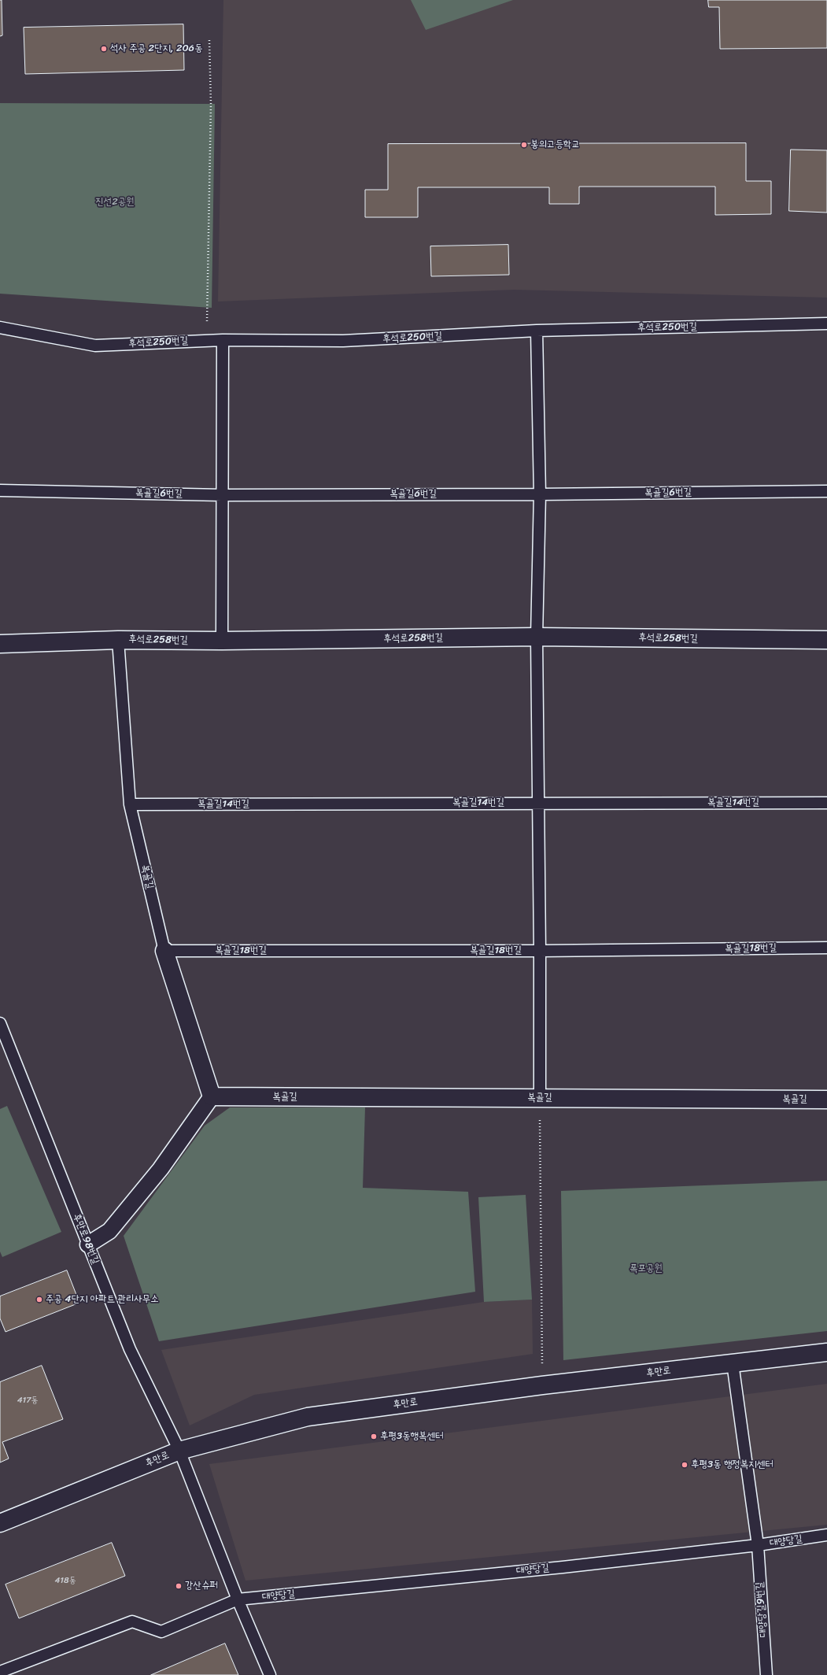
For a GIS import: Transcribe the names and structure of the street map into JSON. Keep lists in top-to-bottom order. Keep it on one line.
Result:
{"streets":{"street":["후석로258번길","복골길","후만로"],"lane":["후석로250번길","복골길6번길","복골길14번길","복골길18번길","후만로98번길","대양당길","대양당길9번길"]},"crossings":[["후석로258번길","복골길"],["복골길14번길","복골길"],["복골길","복골길18번길"],["후만로98번길","후만로"],["후만로","대양당길9번길"],["대양당길","대양당길9번길"]],"parks":["진선2공원","폭포공원"],"places":["석사 주공 2단지, 206동","봉의고등학교","주공 4단지 아파트 관리사무소","후평3동행복센터","후평3동 행정복지센터","강산슈퍼"],"house_numbers":["417동","418동"]}
